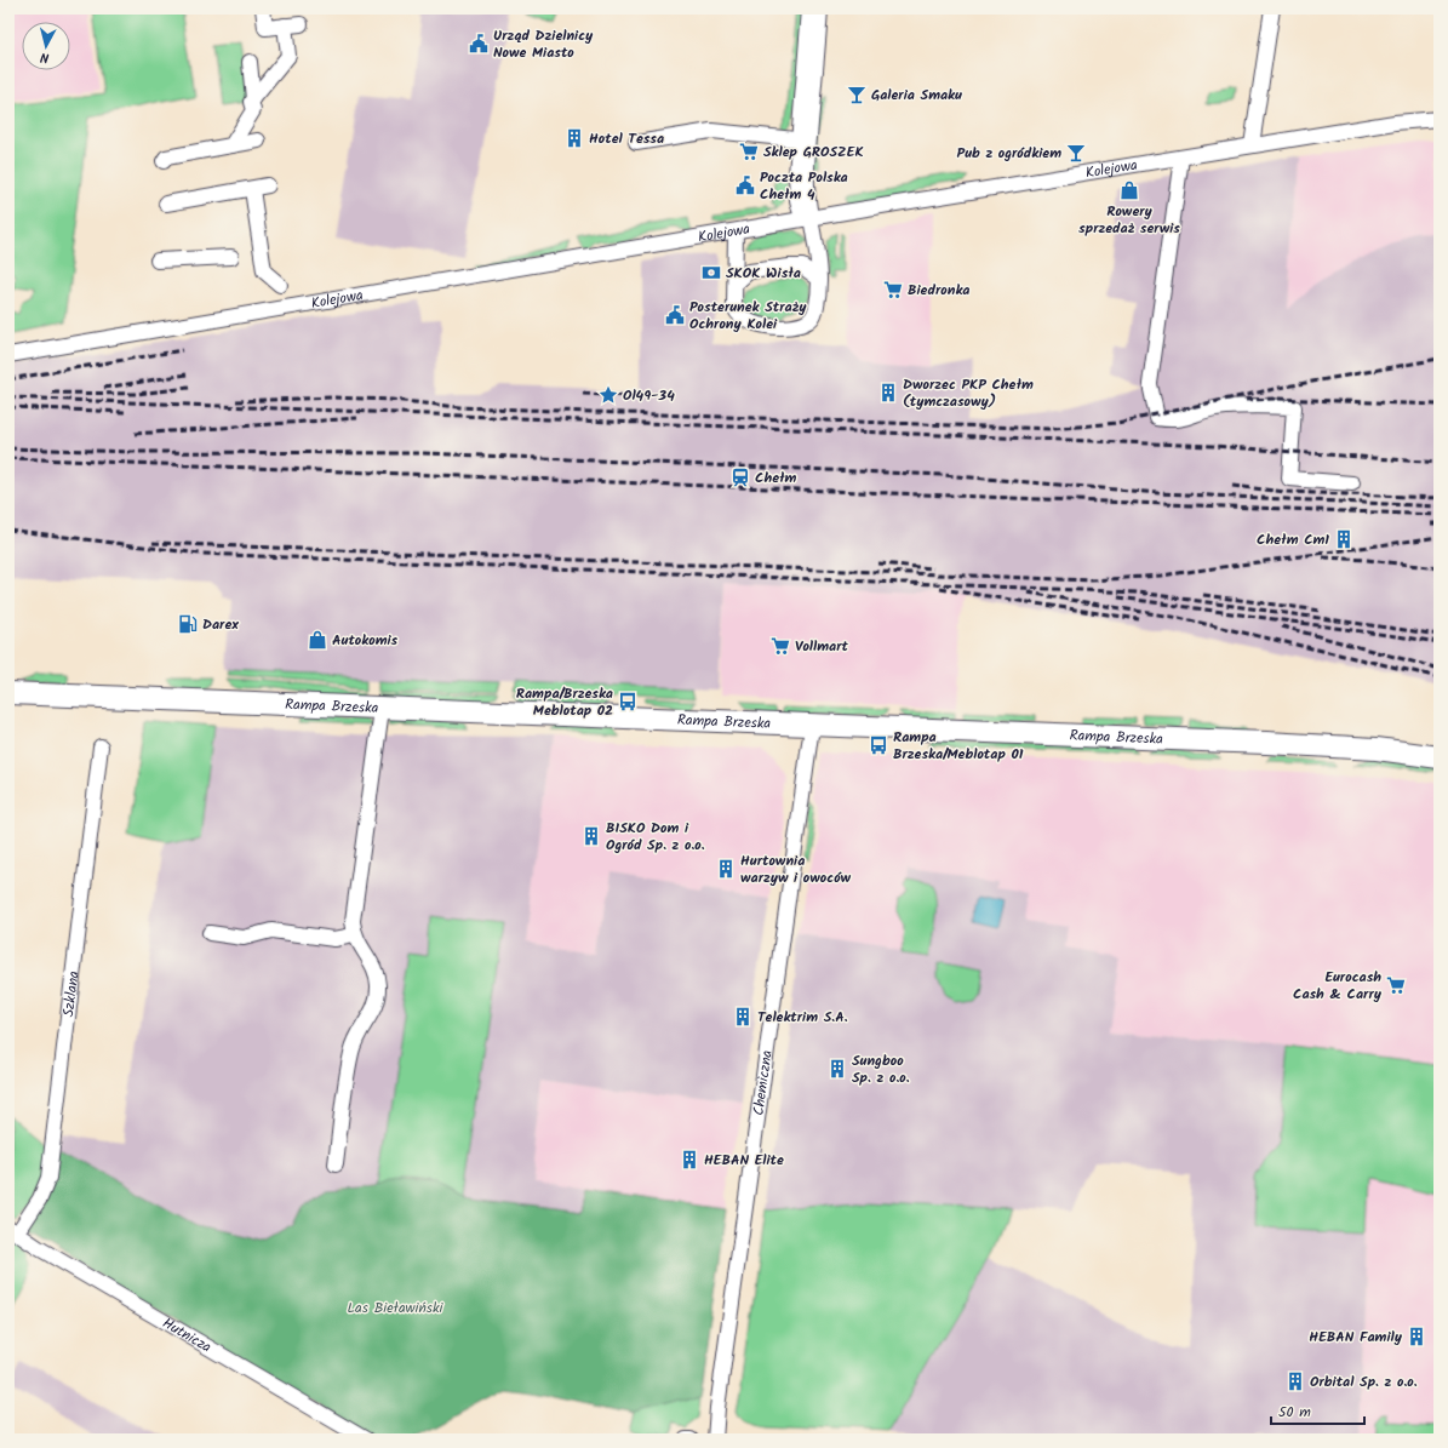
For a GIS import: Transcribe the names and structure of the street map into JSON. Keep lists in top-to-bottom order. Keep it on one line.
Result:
{"streets":{"highway":["Rampa Brzeska"],"street":["Kolejowa","Szklana","Chemiczna","Hutnicza"]},"crossings":[["Rampa Brzeska","Chemiczna"],["Szklana","Hutnicza"]],"parks":["Las Bieławiński"],"places":{"public building":["Urząd Dzielnicy Nowe Miasto","Poczta Polska Chełm 4","Posterunek Straży Ochrony Kolei"],"bar":["Galeria Smaku","Pub z ogródkiem"],"building":["Hotel Tessa","Dworzec PKP Chełm (tymczasowy)","Chełm Cm1","BISKO Dom i Ogród Sp. z o.o.","Hurtownia warzyw i owoców","Telektrim S.A.","Sungboo Sp. z o.o.","HEBAN Elite","HEBAN Family","Orbital Sp. z o.o."],"supermarket":["Sklep GROSZEK","Biedronka","Vollmart","Eurocash Cash & Carry"],"shop":["Rowery sprzedaż serwis","Autokomis"],"bank":["SKOK Wisła"],"place":["Ol49-34"],"station":["Chełm"],"fuel station":["Darex"],"bus stop":["Rampa/Brzeska Meblotap 02","Rampa Brzeska/Meblotap 01"]},"scale_bar":"50 m","north":"bottom"}
